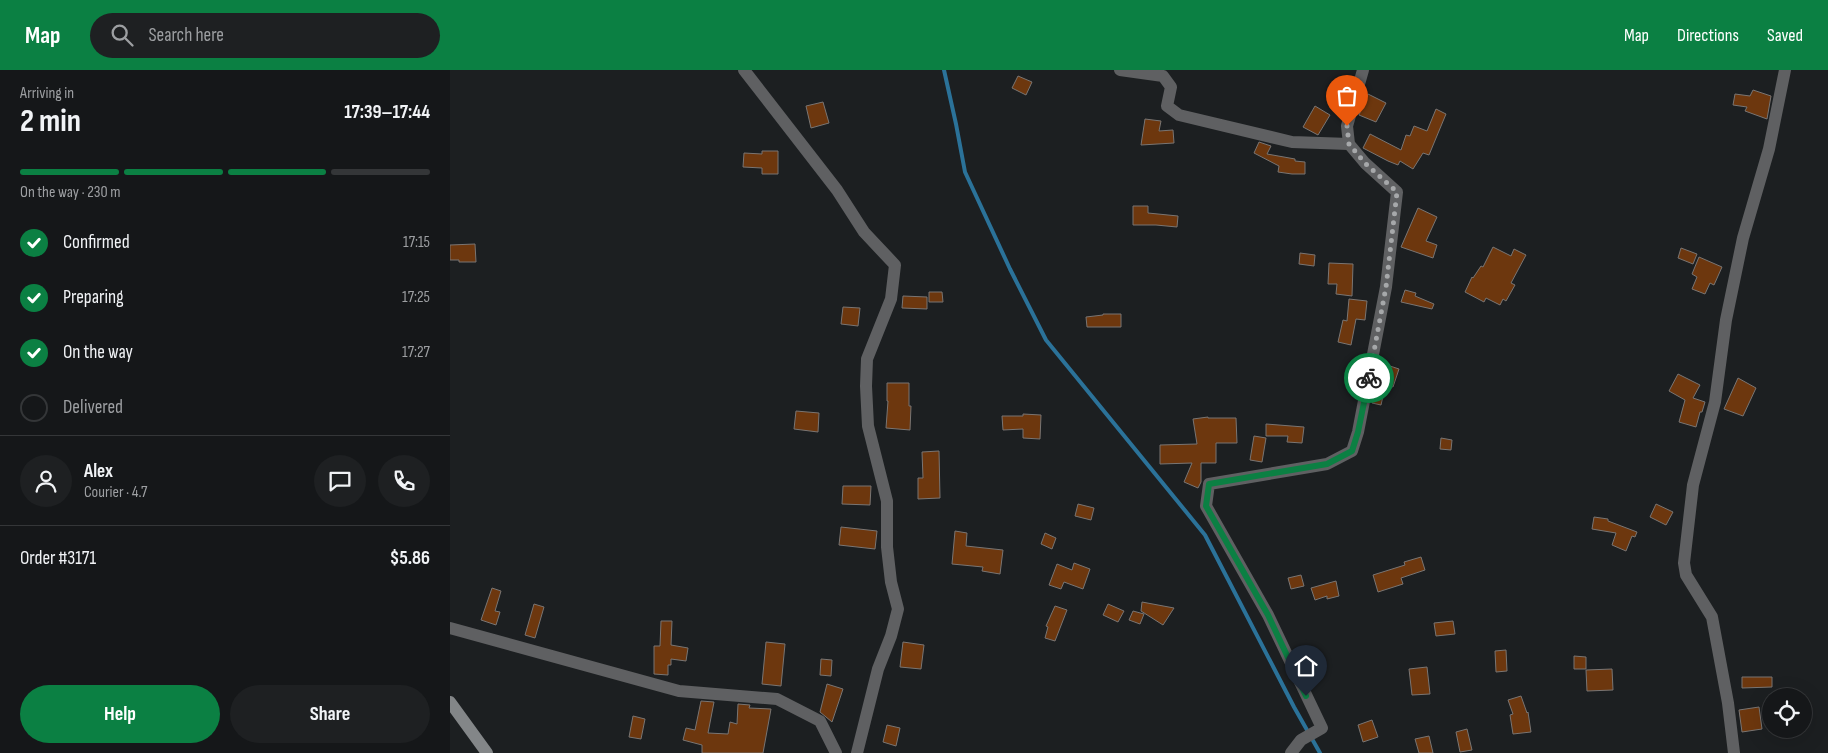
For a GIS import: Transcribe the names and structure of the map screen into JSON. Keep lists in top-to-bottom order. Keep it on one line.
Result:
{"page":{"header":"Map","search":"Search here","nav":["Map","Directions","Saved"],"heading":["2 min","Arriving in","17:39–17:44"],"panel":["Alex","Courier · 4.7","Order #3171","$5.86"],"bar":"On the way · 230 m","list":[["Confirmed","17:15"],["Preparing","17:25"],["On the way","17:27"],"Delivered"],"buttons":["Help","Share"]}}
